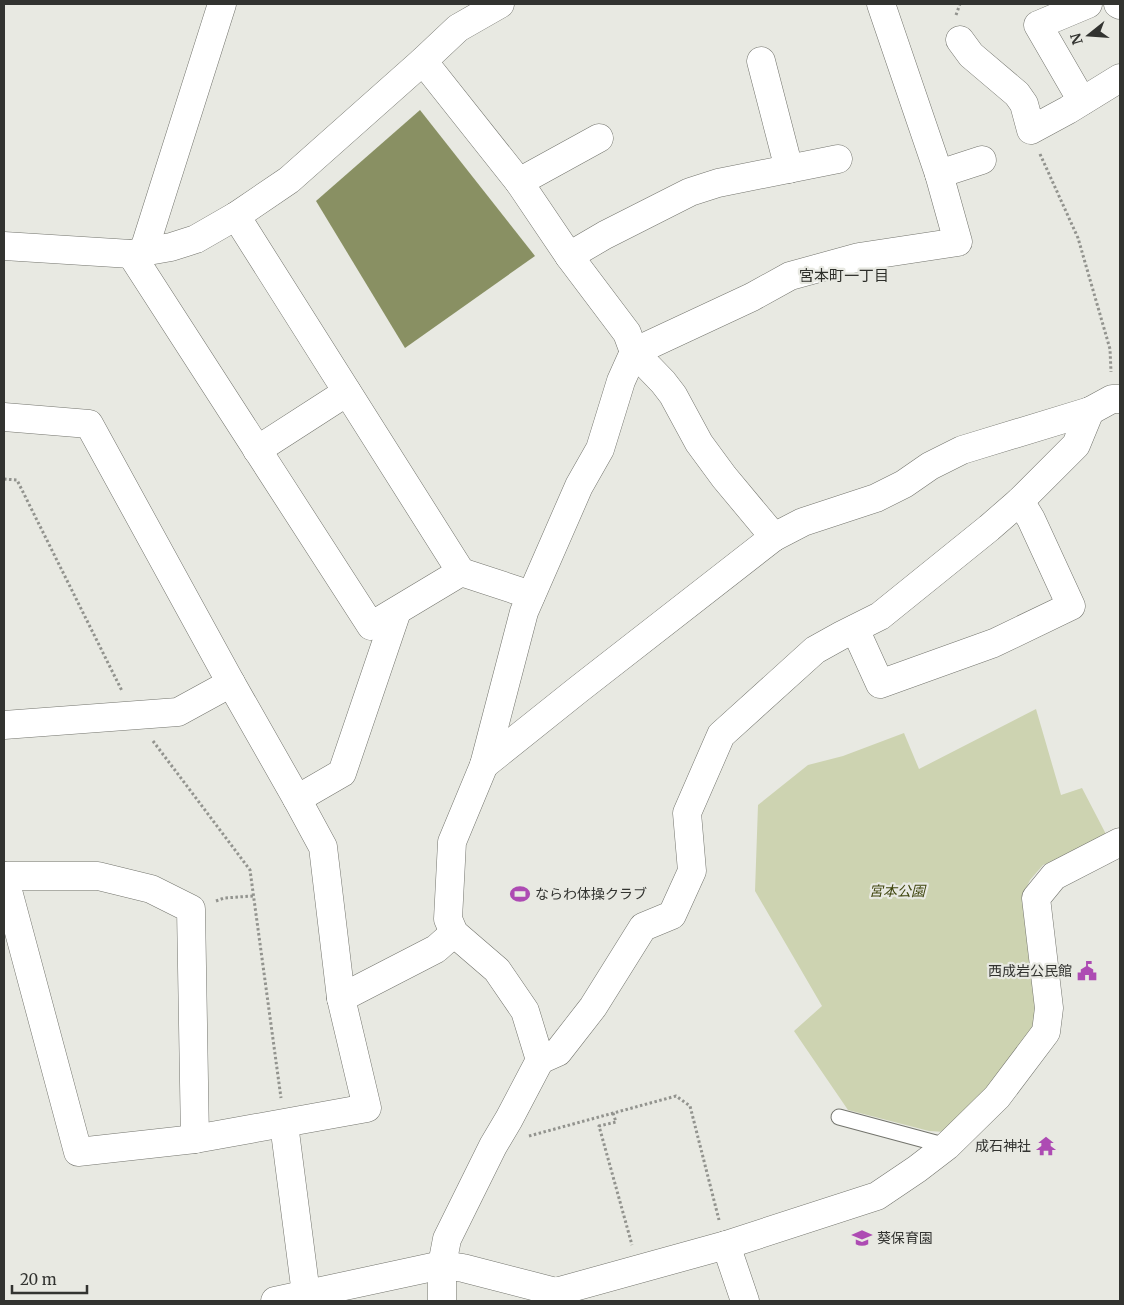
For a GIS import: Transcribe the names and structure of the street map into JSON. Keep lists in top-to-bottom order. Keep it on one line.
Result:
{"districts":["宮本町一丁目"],"parks":["宮本公園"],"places":{"sports":["ならわ体操クラブ"],"public building":["西成岩公民館"],"temple":["成石神社"],"school or university":["葵保育園"]},"scale_bar":"20 m","north":"left"}
